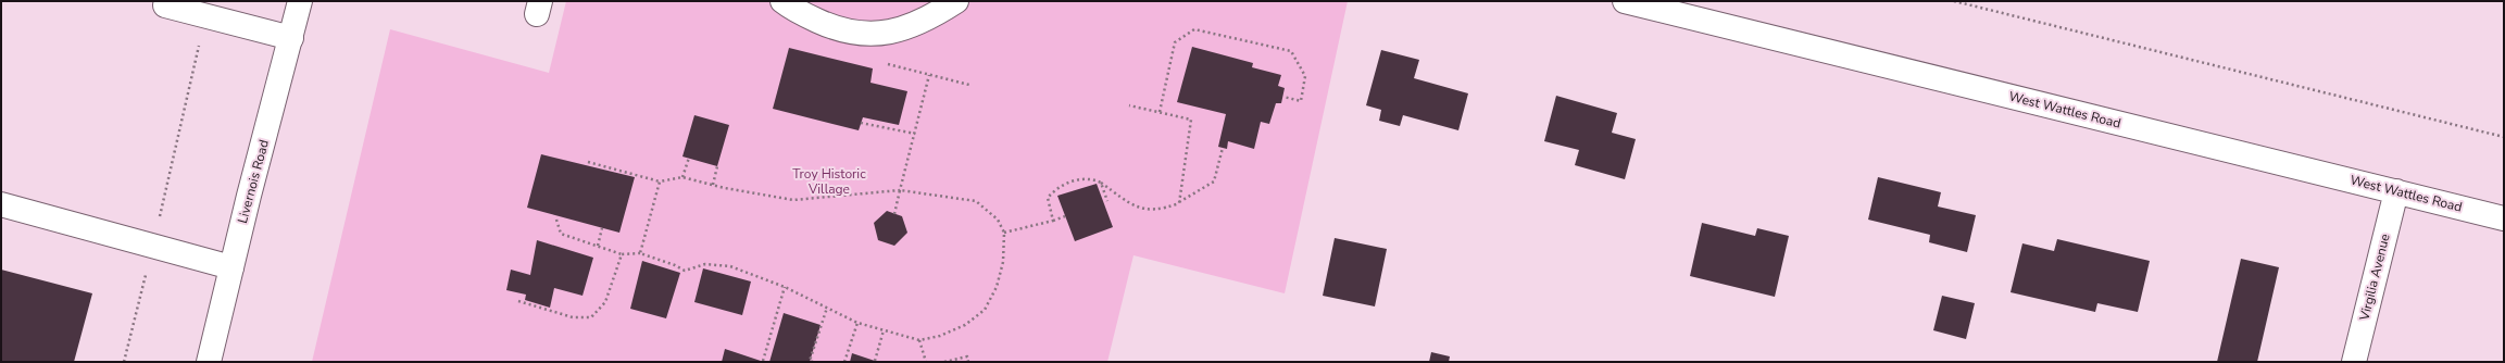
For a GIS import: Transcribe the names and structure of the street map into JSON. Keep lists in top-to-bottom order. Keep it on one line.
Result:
{"streets":{"street":["West Wattles Road","Livernois Road","Virgilia Avenue"]},"crossings":[["West Wattles Road","Virgilia Avenue"]],"parks":["Troy Historic Village"]}
